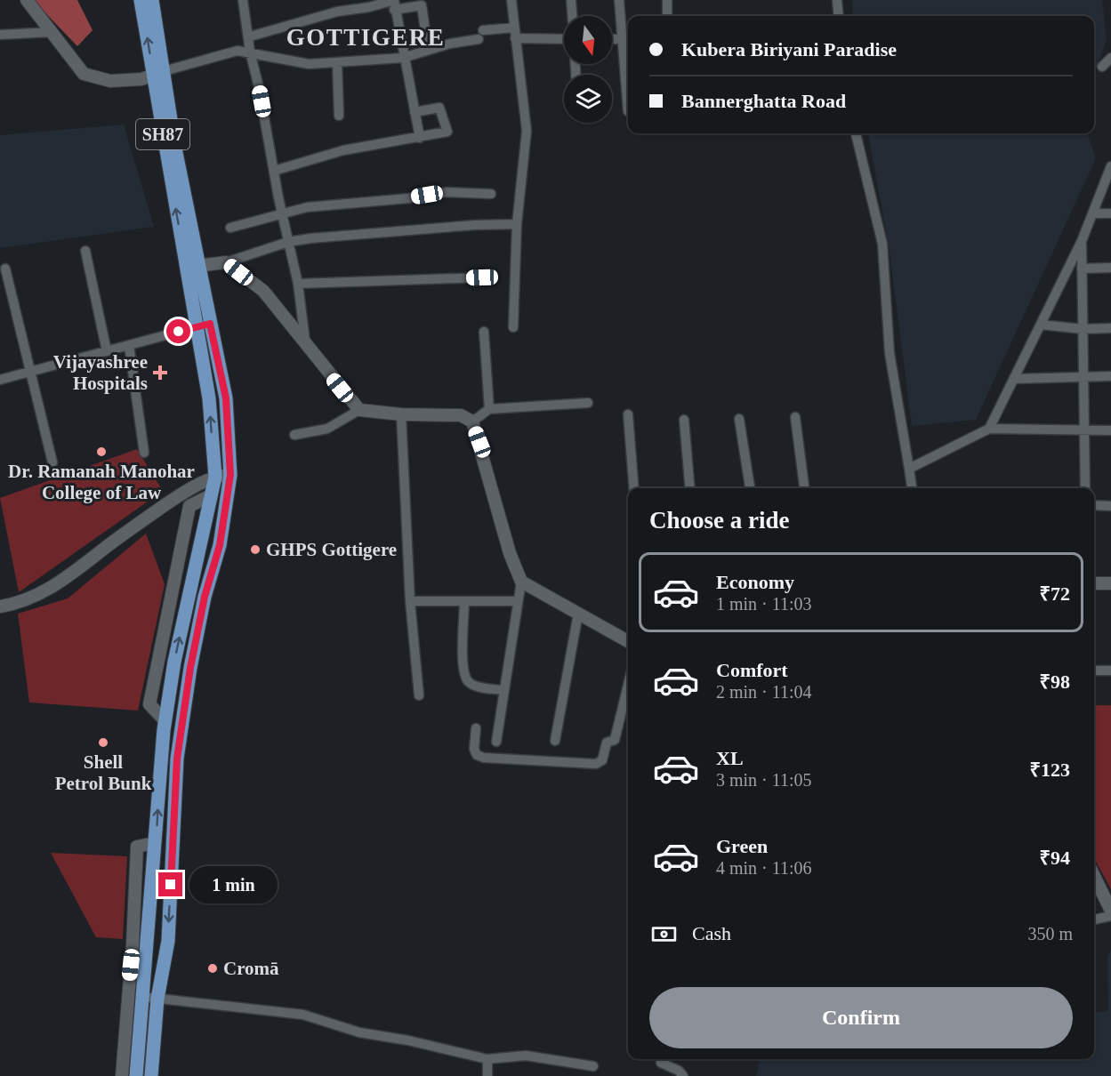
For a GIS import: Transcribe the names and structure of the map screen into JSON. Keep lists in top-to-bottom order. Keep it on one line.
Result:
{"streets":{"main road":["SH87"]},"districts":["GOTTIGERE"],"places":{"health":["Vijayashree Hospitals"],"other":["Dr. Ramanah Manohar College of Law","GHPS Gottigere","Shell Petrol Bunk","Cromā"]},"north":"bottom","page":{"banner":["Kubera Biriyani Paradise","Bannerghatta Road"],"heading":"Choose a ride","list":[{"name":"Economy","note":"1 min · 11:03","value":"₹72"},{"name":"Comfort","note":"2 min · 11:04","value":"₹98"},{"name":"XL","note":"3 min · 11:05","value":"₹123"},{"name":"Green","note":"4 min · 11:06","value":"₹94"}],"bubble":"1 min","pay":["Cash","350 m"],"buttons":"Confirm"}}
